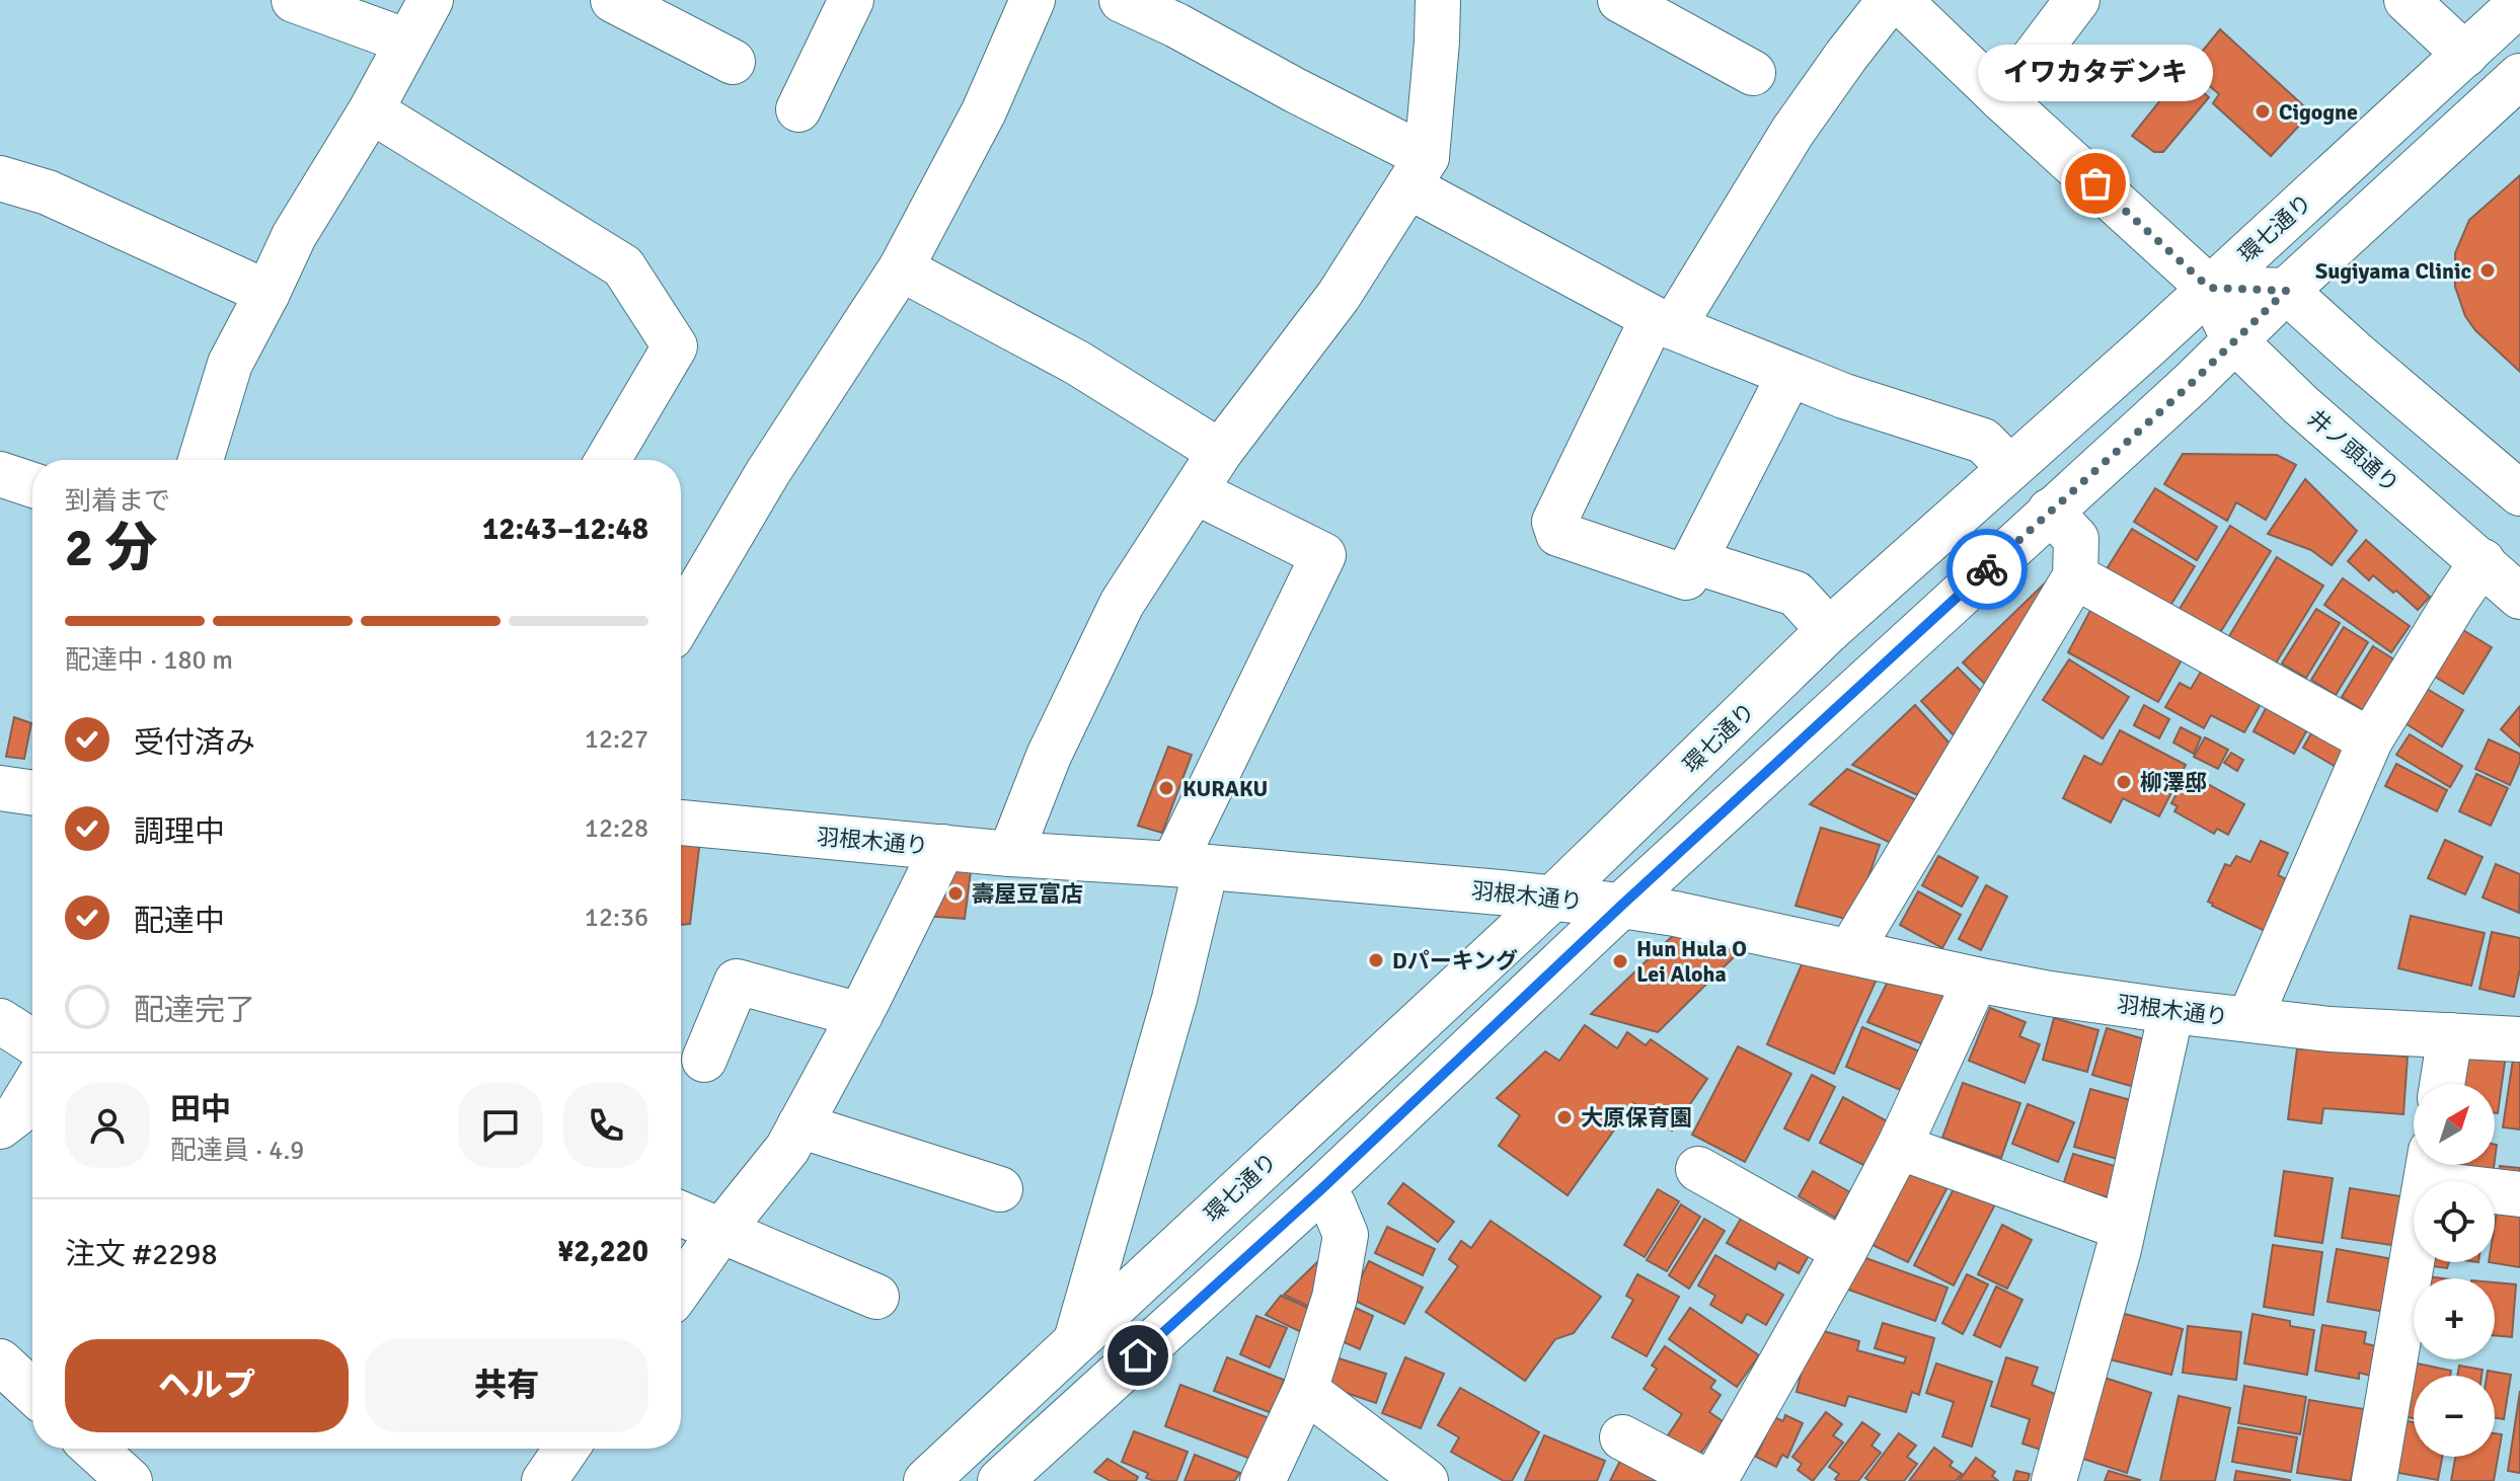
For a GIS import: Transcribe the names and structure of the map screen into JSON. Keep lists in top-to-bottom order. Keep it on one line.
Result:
{"streets":{"street":["環七通り","井ノ頭通り","羽根木通り"]},"crossings":[["環七通り","井ノ頭通り"],["環七通り","羽根木通り"]],"places":["Cigogne","イワカタデンキ","Sugiyama Clinic","柳澤邸","KURAKU","壽屋豆富店","Dパーキング","Hun Hula O Lei Aloha","大原保育園"],"north":"top right","page":{"bubble":"イワカタデンキ","heading":["2 分","到着まで","12:43–12:48"],"panel":["田中","配達員 · 4.9","注文 #2298","¥2,220"],"bar":"配達中 · 180 m","list":[["受付済み","12:27"],["調理中","12:28"],["配達中","12:36"],"配達完了"],"map_buttons":["+","−"],"buttons":["ヘルプ","共有"]}}
